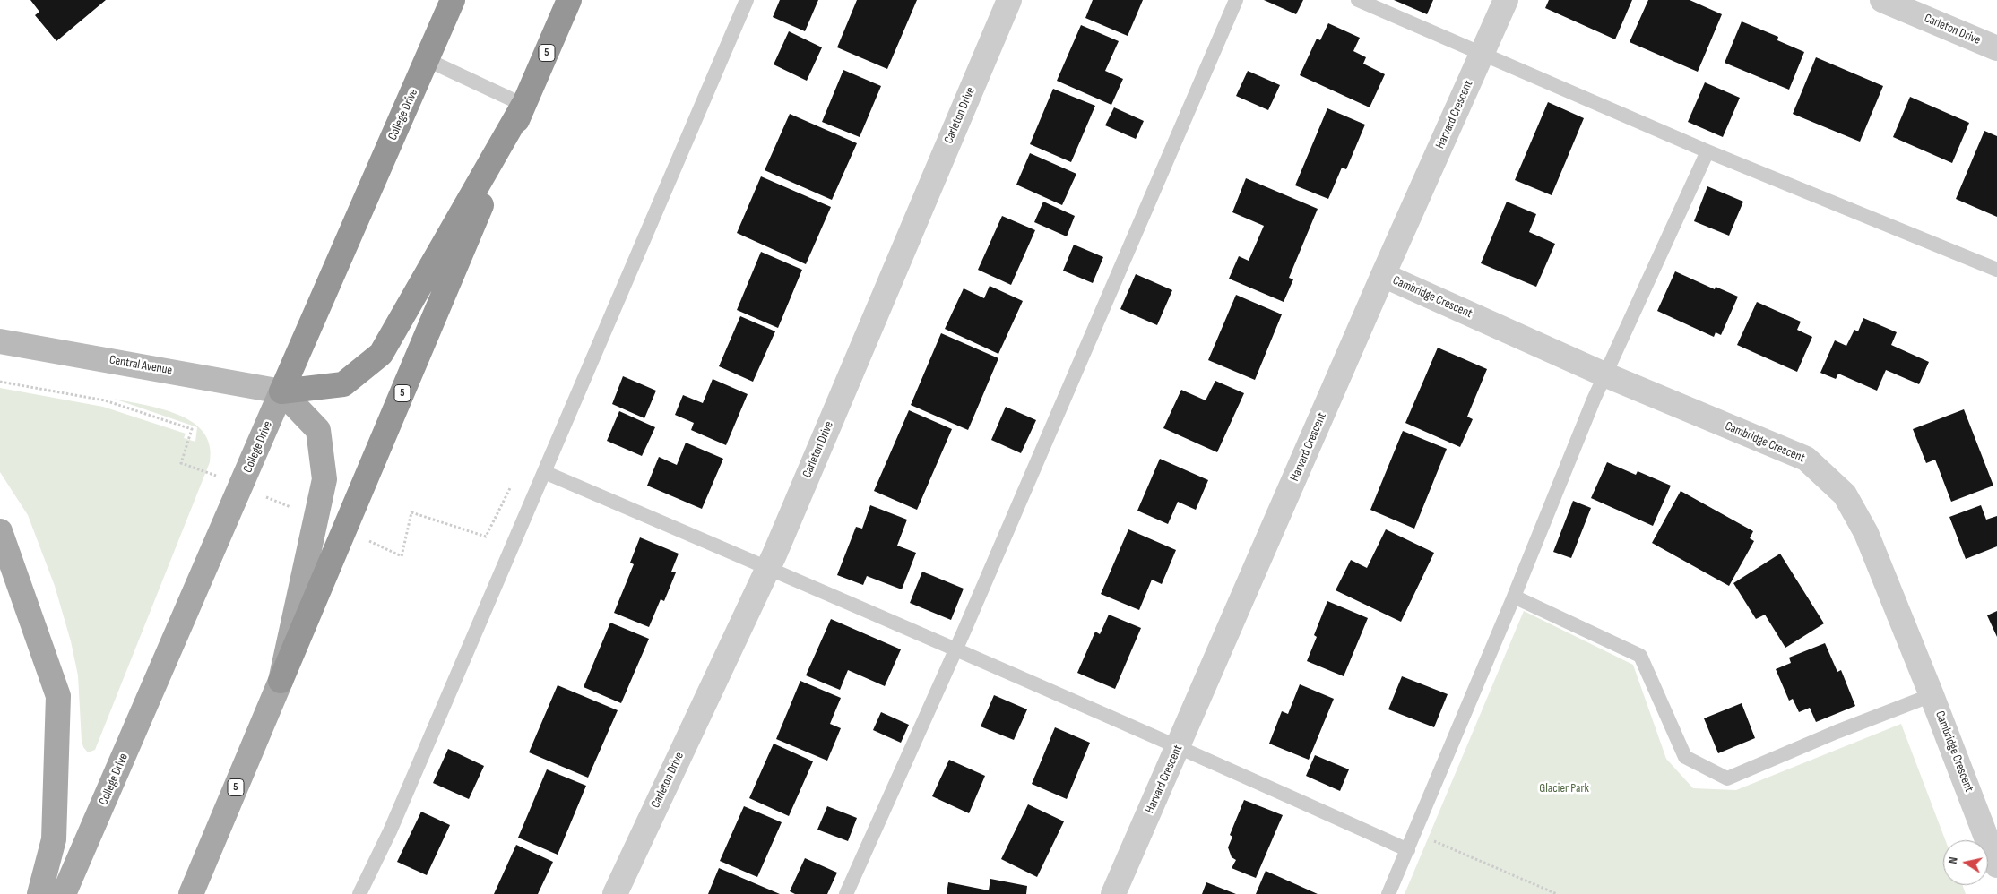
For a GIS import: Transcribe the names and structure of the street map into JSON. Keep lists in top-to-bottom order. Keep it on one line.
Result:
{"streets":{"highway":["5","College Drive"],"main road":["Central Avenue"],"street":["Carleton Drive","Harvard Crescent","Cambridge Crescent"]},"crossings":[["College Drive","Central Avenue"],["Harvard Crescent","Cambridge Crescent"]],"parks":["Glacier Park"],"north":"left"}
